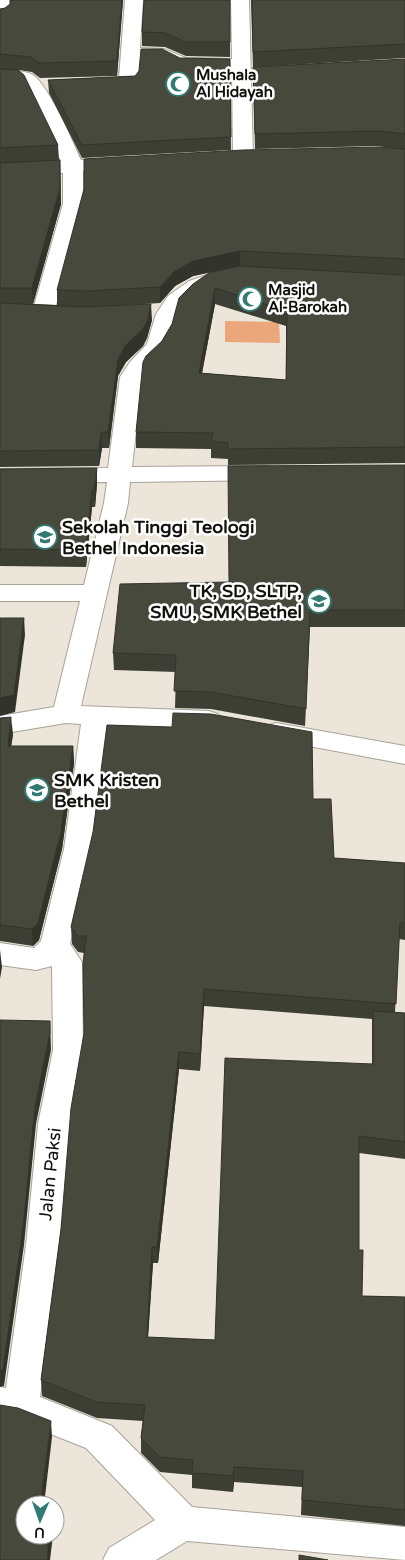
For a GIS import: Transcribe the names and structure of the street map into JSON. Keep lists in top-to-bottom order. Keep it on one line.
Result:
{"streets":{"street":["Jalan Paksi"]},"places":{"mosque":["Mushala Al Hidayah","Masjid Al-Barokah"],"school or university":["Sekolah Tinggi Teologi Bethel Indonesia","TK, SD, SLTP, SMU, SMK Bethel","SMK Kristen Bethel"]},"north":"bottom"}
